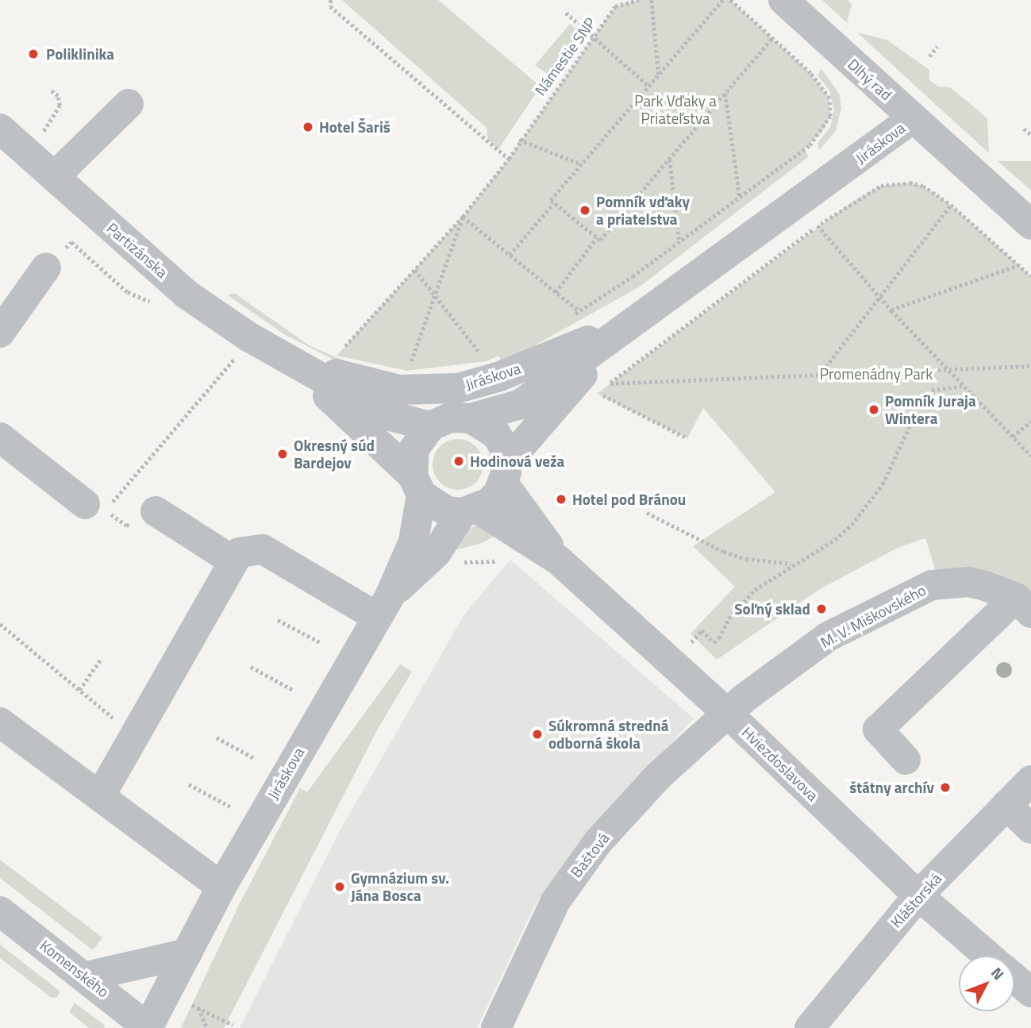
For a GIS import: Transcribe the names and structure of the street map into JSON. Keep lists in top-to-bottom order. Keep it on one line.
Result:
{"streets":{"street":["Dlhý rad","Jiráskova","Partizánska","M. V. Miškovského","Hviezdoslavova","Baštová","Kláštorská","Komenského"],"path":["Námestie SNP"]},"crossings":[["Dlhý rad","Jiráskova"],["Jiráskova","Partizánska"],["Jiráskova","Hviezdoslavova"],["Jiráskova","Komenského"],["Partizánska","Hviezdoslavova"],["M. V. Miškovského","Hviezdoslavova"],["M. V. Miškovského","Baštová"],["Hviezdoslavova","Baštová"],["Hviezdoslavova","Kláštorská"]],"parks":["Park Vďaky a Priateľstva","Promenádny Park"],"places":["Poliklinika","Hotel Šariš","Pomník vďaky a priatelstva","Pomník Juraja Wintera","Okresný súd Bardejov","Hodinová veža","Hotel pod Bránou","Soľný sklad","Súkromná stredná odborná škola","štátny archív","Gymnázium sv. Jána Bosca"],"north":"top right"}
